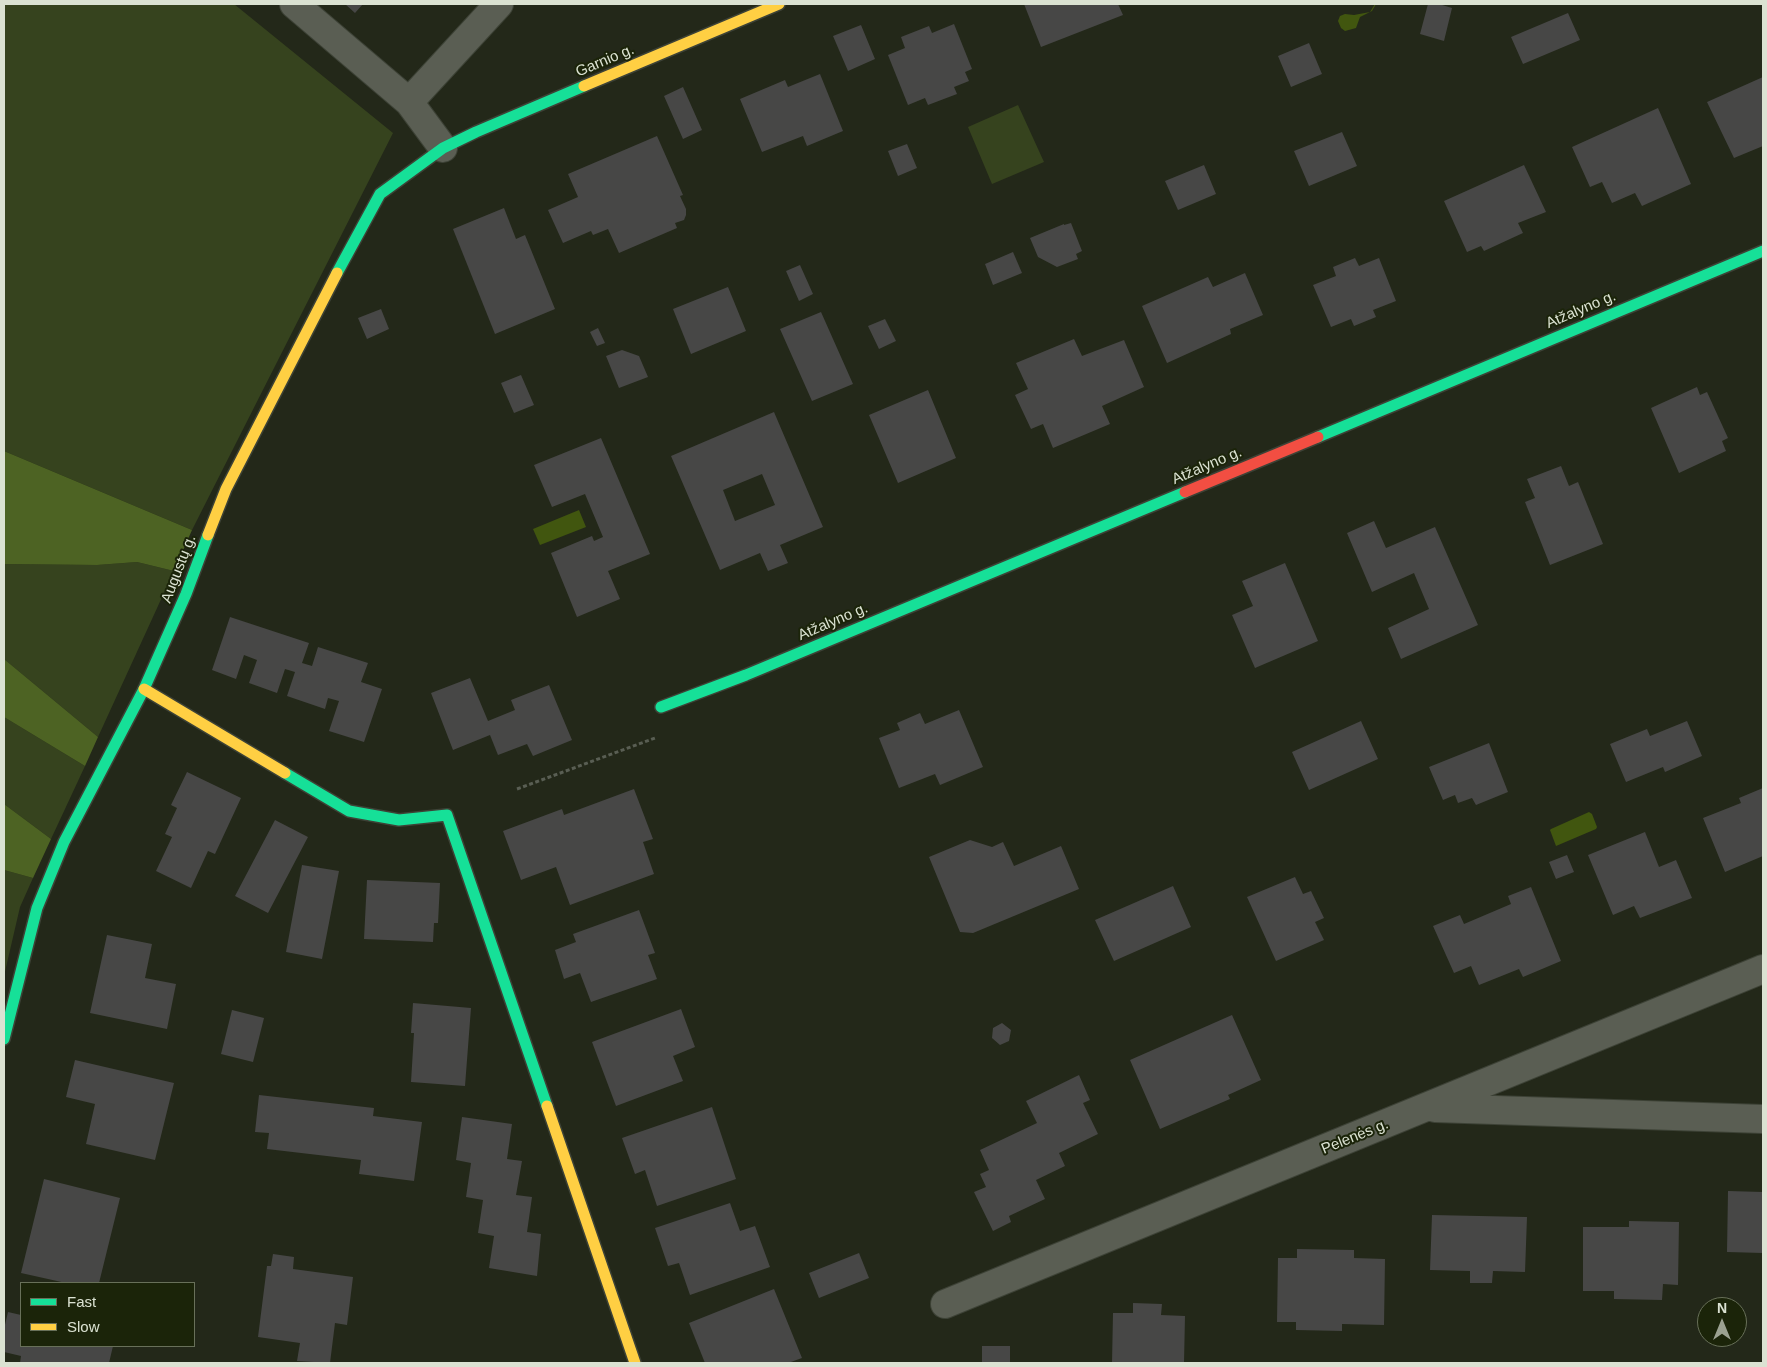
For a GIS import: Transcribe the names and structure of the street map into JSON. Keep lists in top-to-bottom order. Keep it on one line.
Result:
{"streets":{"street":["Garnio g.","Atžalyno g.","Augustų g.","Pelenės g."]},"crossings":[["Garnio g.","Augustų g."]],"legend":["Fast","Slow"],"north":"top"}
